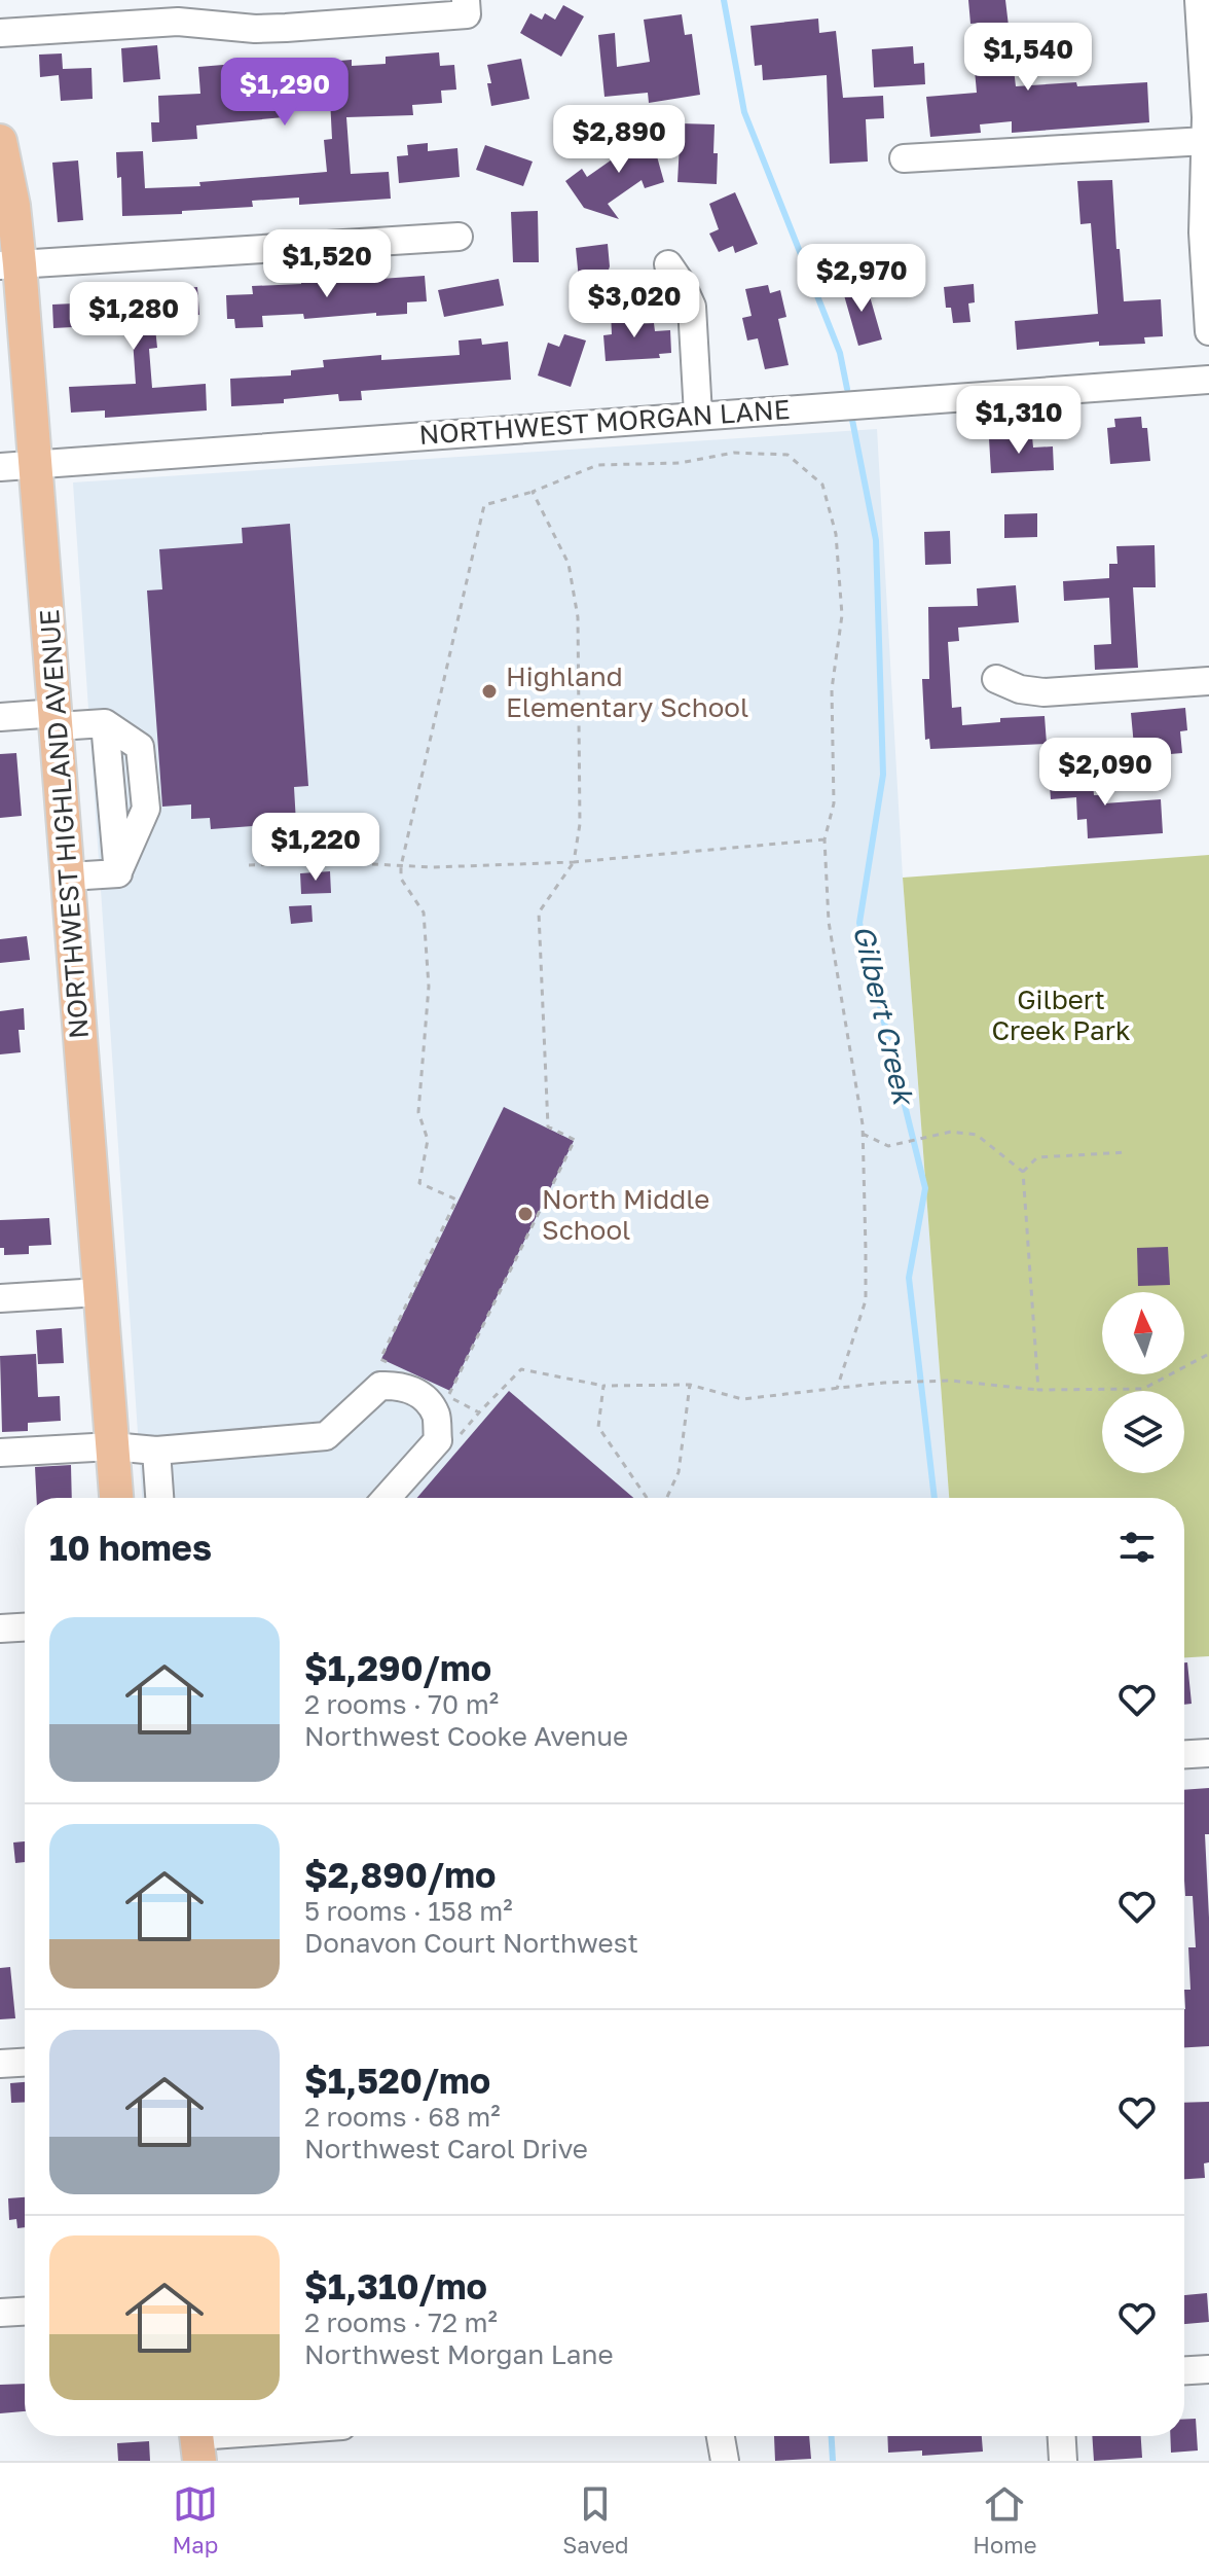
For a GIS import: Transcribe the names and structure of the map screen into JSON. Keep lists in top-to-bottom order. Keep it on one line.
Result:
{"streets":{"main road":["NORTHWEST HIGHLAND AVENUE"],"street":["NORTHWEST MORGAN LANE"]},"crossings":[["NORTHWEST MORGAN LANE","NORTHWEST HIGHLAND AVENUE"]],"water":["Gilbert Creek"],"parks":["Gilbert Creek Park"],"places":["Highland Elementary School","North Middle School"],"north":"top","page":{"price":["$1,540","$1,290","$2,890","$1,520","$2,970","$3,020","$1,280","$1,310","$2,090","$1,220"],"heading":"10 homes","list":[{"name":"$1,290/mo","note":"2 rooms · 70 m² · Northwest Cooke Avenue"},{"name":"$2,890/mo","note":"5 rooms · 158 m² · Donavon Court Northwest"},{"name":"$1,520/mo","note":"2 rooms · 68 m² · Northwest Carol Drive"},{"name":"$1,310/mo","note":"2 rooms · 72 m² · Northwest Morgan Lane"}],"tabs":["Map","Saved","Home"]}}
